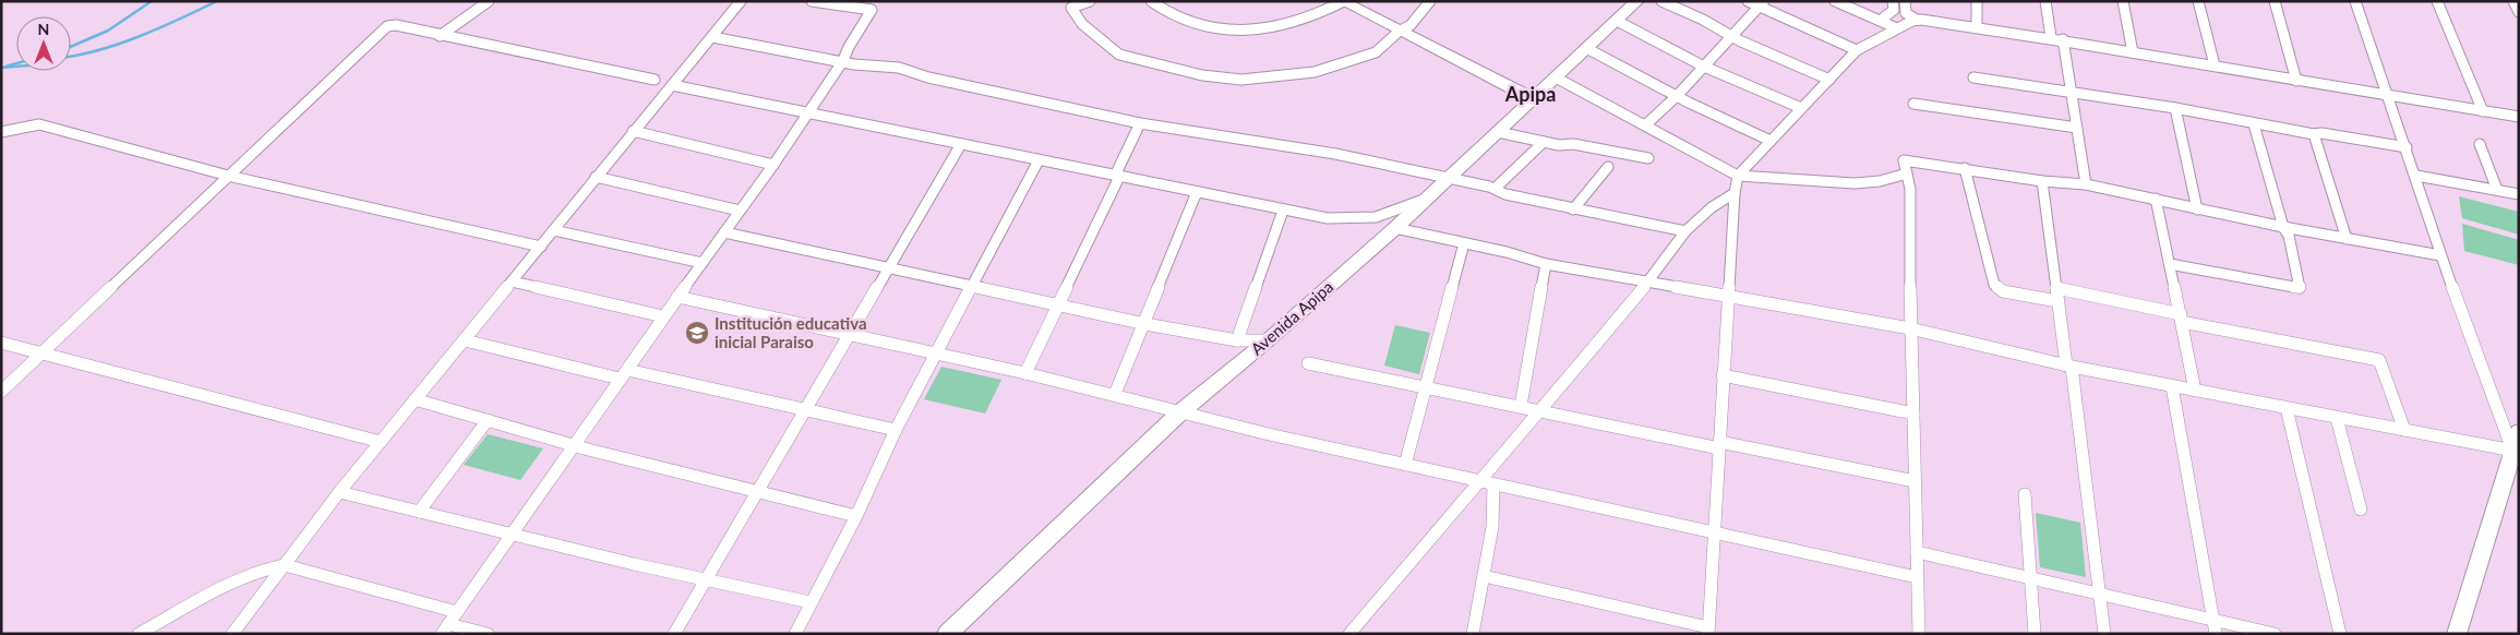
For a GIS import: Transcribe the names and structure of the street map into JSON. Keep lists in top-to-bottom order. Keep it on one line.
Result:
{"streets":{"street":["Avenida Apipa"]},"districts":["Apipa"],"places":{"school or university":["Institución educativa inicial Paraiso"]},"north":"top"}
